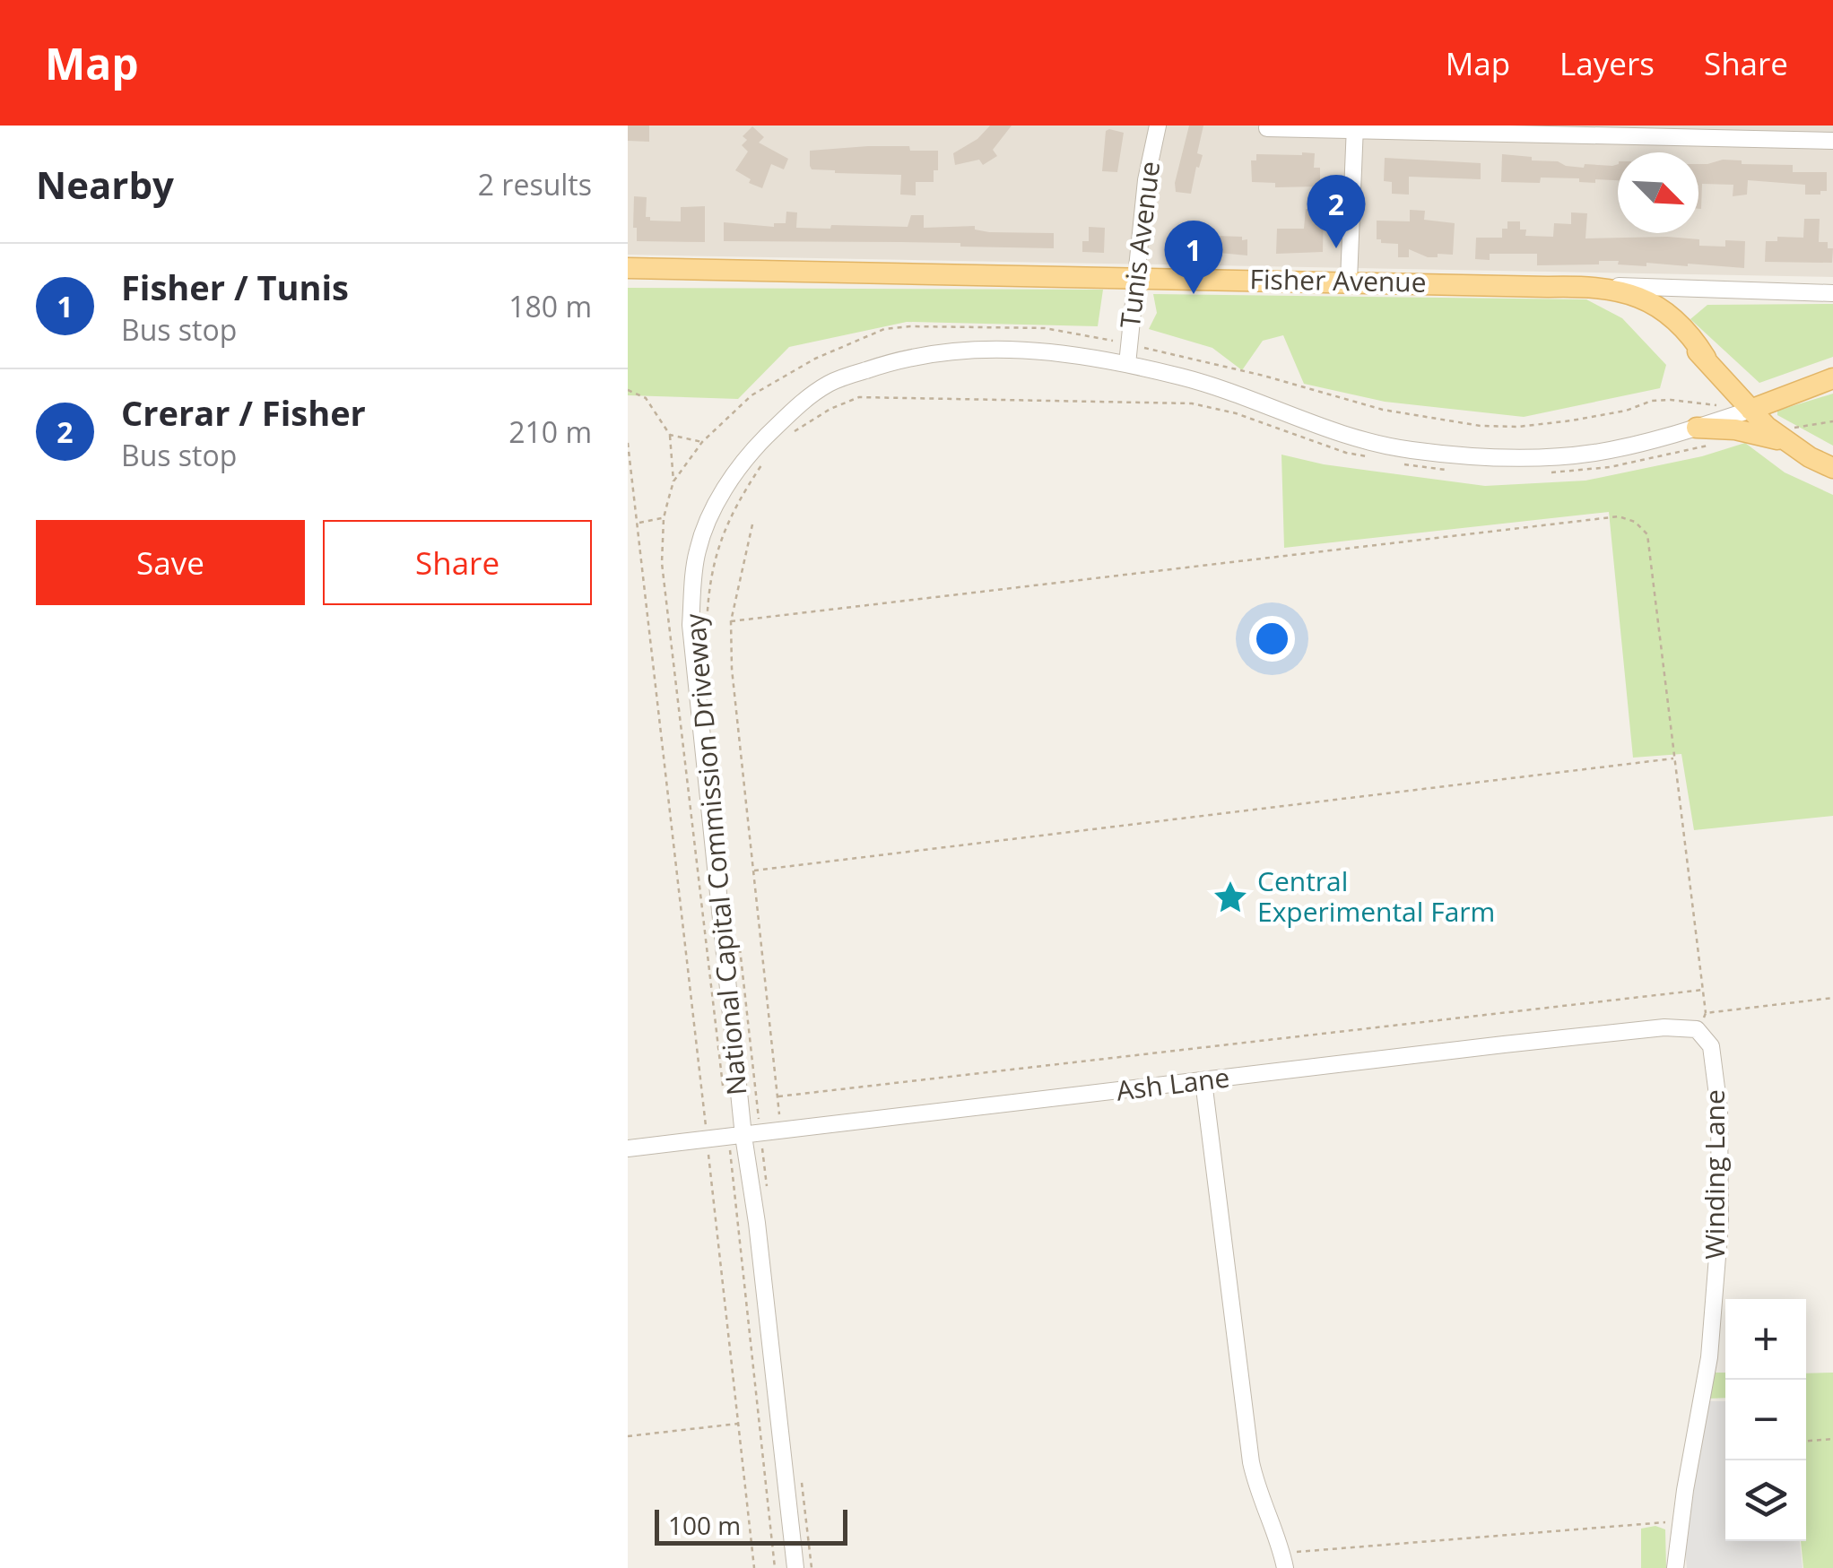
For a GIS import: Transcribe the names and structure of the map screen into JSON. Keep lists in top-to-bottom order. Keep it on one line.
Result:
{"streets":{"main road":["Fisher Avenue"],"street":["Tunis Avenue","National Capital Commission Driveway","Ash Lane","Winding Lane"]},"crossings":[["Tunis Avenue","Fisher Avenue"],["Tunis Avenue","National Capital Commission Driveway"],["National Capital Commission Driveway","Ash Lane"],["Ash Lane","Winding Lane"]],"places":{"place":["Central Experimental Farm"]},"scale_bar":"100 m","north":"bottom right","page":{"header":"Map","nav":["Map","Layers","Share"],"heading":["Nearby","2 results"],"pins":["2","1"],"list":[{"mark":"1","name":"Fisher / Tunis","note":"Bus stop","value":"180 m"},{"mark":"2","name":"Crerar / Fisher","note":"Bus stop","value":"210 m"}],"buttons":["Save","Share"],"map_buttons":["+","−"],"scale":"100 m"}}
